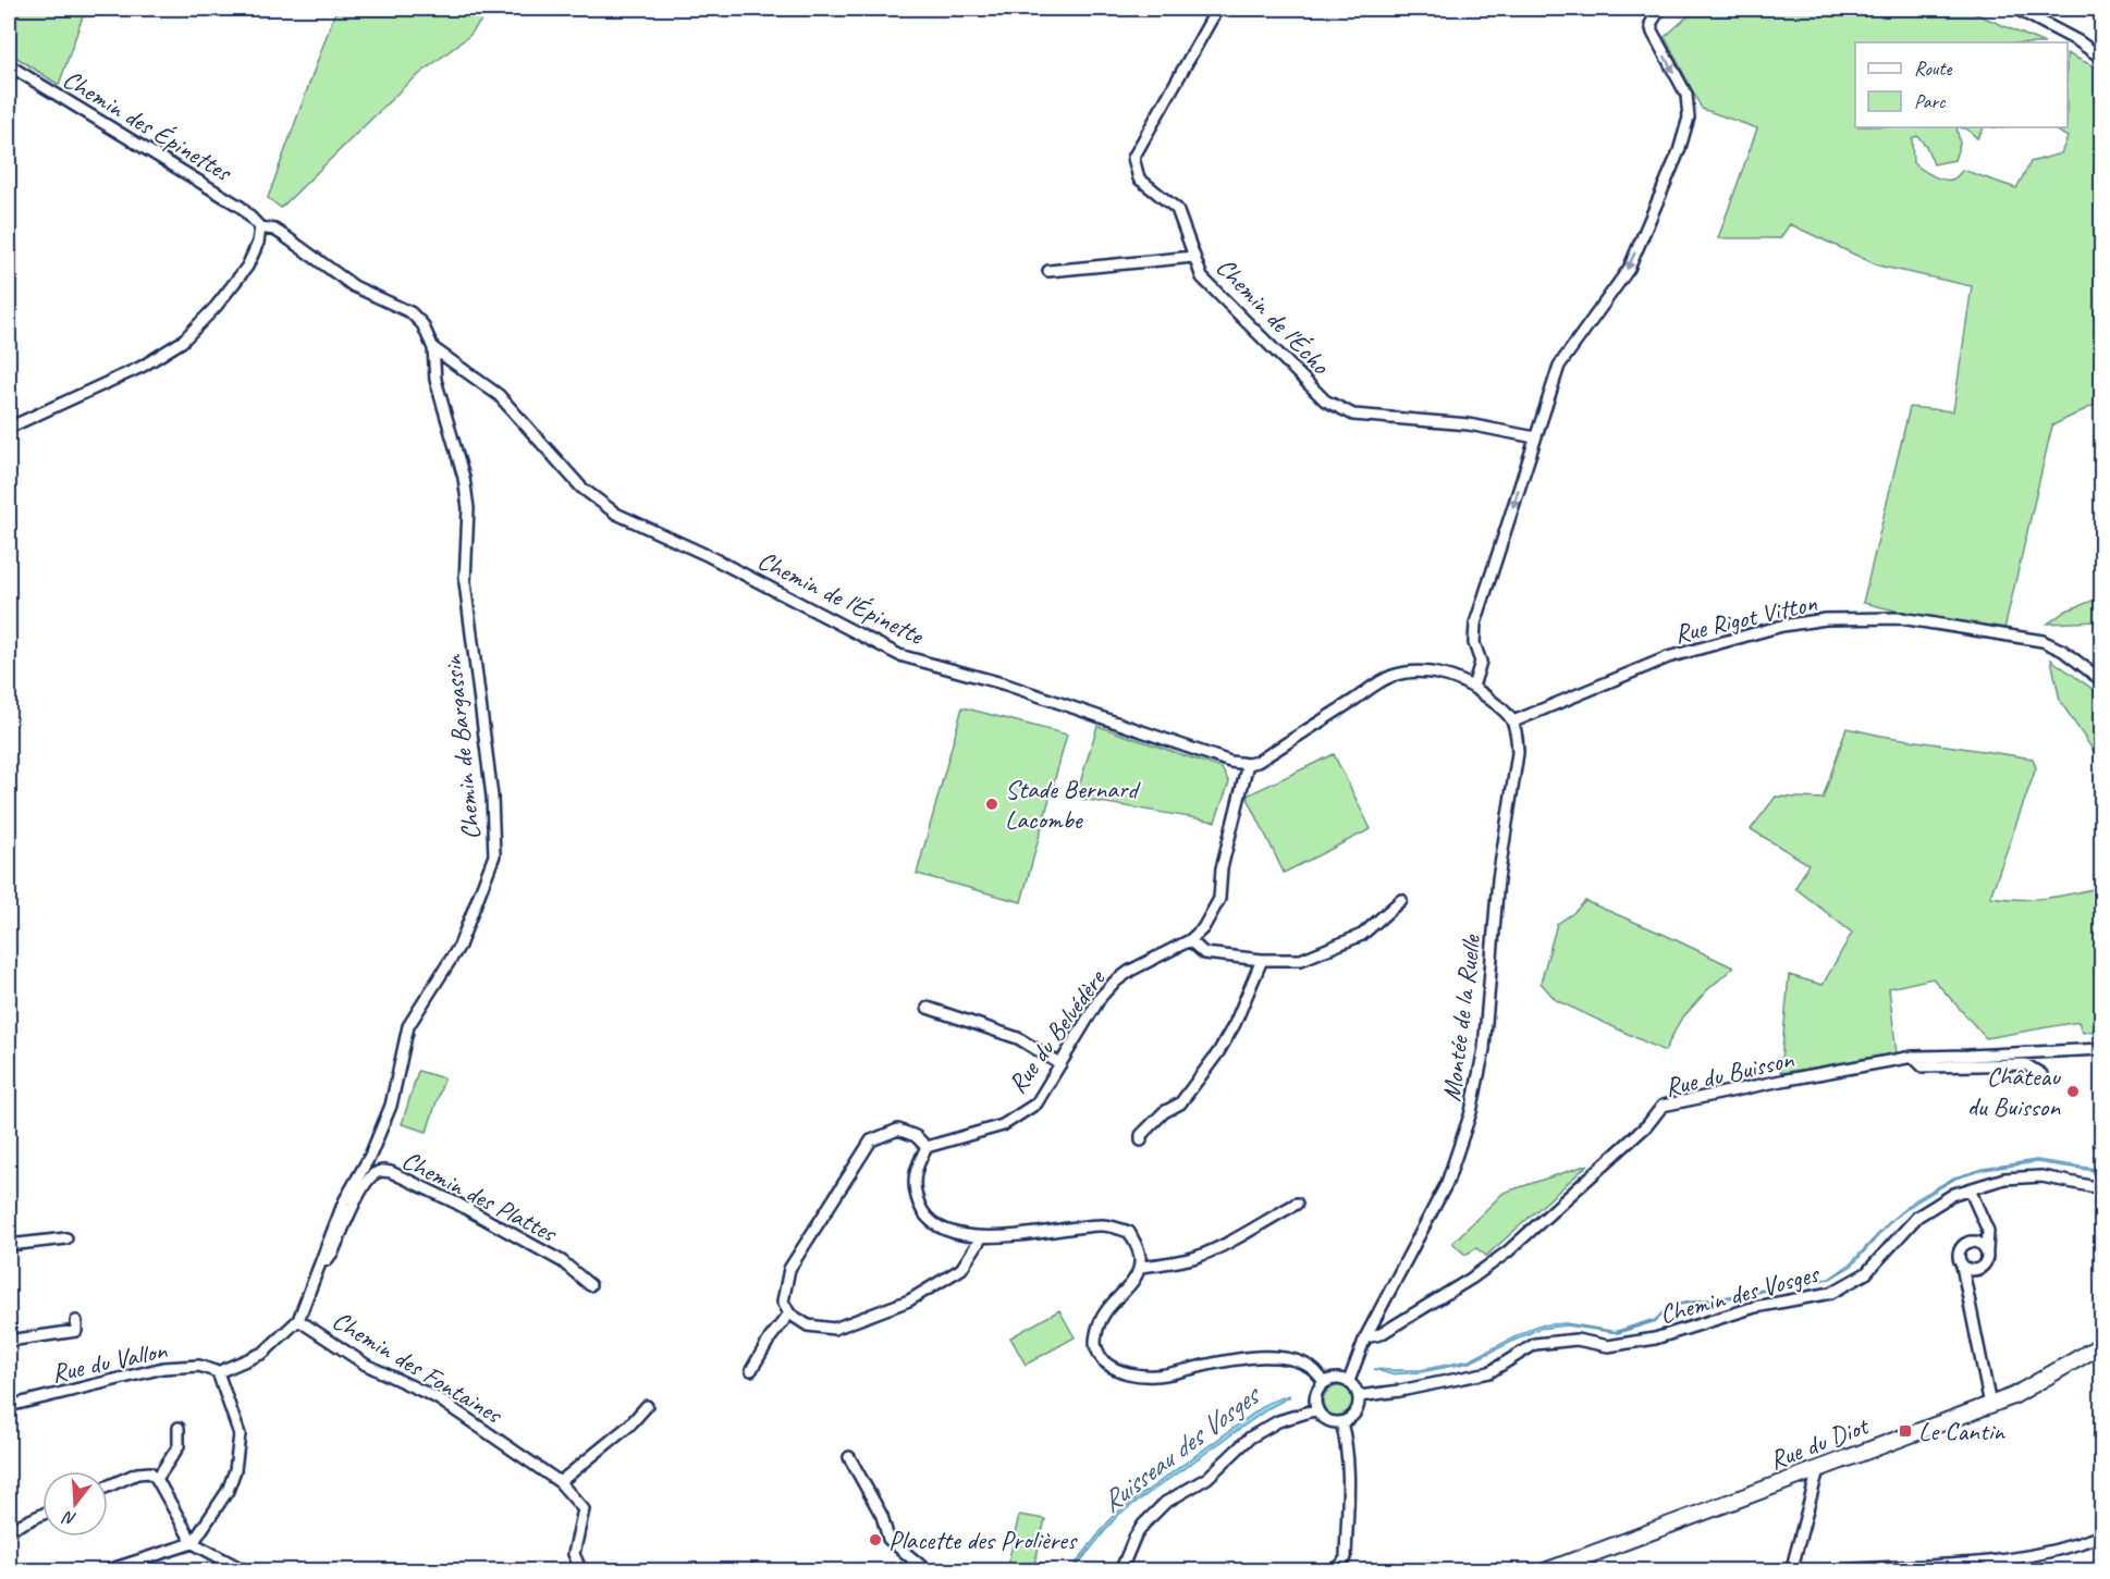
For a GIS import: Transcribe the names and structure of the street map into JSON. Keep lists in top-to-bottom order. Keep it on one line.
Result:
{"streets":{"street":["Chemin des Épinettes","Chemin de l'Écho","Chemin de l'Épinette","Rue Rigot Vitton","Chemin de Bargassin","Montée de la Ruelle","Rue du Belvédère","Rue du Buisson","Chemin des Plattes","Chemin des Vosges","Rue du Vallon","Chemin des Fontaines","Rue du Diot"]},"crossings":[["Chemin des Épinettes","Chemin de l'Épinette"],["Chemin de l'Épinette","Chemin de Bargassin"],["Chemin de l'Épinette","Rue du Belvédère"],["Rue Rigot Vitton","Montée de la Ruelle"],["Chemin de Bargassin","Chemin des Plattes"],["Chemin de Bargassin","Rue du Vallon"],["Chemin de Bargassin","Chemin des Fontaines"],["Montée de la Ruelle","Rue du Buisson"],["Montée de la Ruelle","Chemin des Vosges"]],"water":["Ruisseau des Vosges"],"places":{"other":["Stade Bernard Lacombe","Château du Buisson","Placette des Prolières"],"transit":["Le Cantin"]},"legend":["Route","Parc"],"north":"bottom"}
